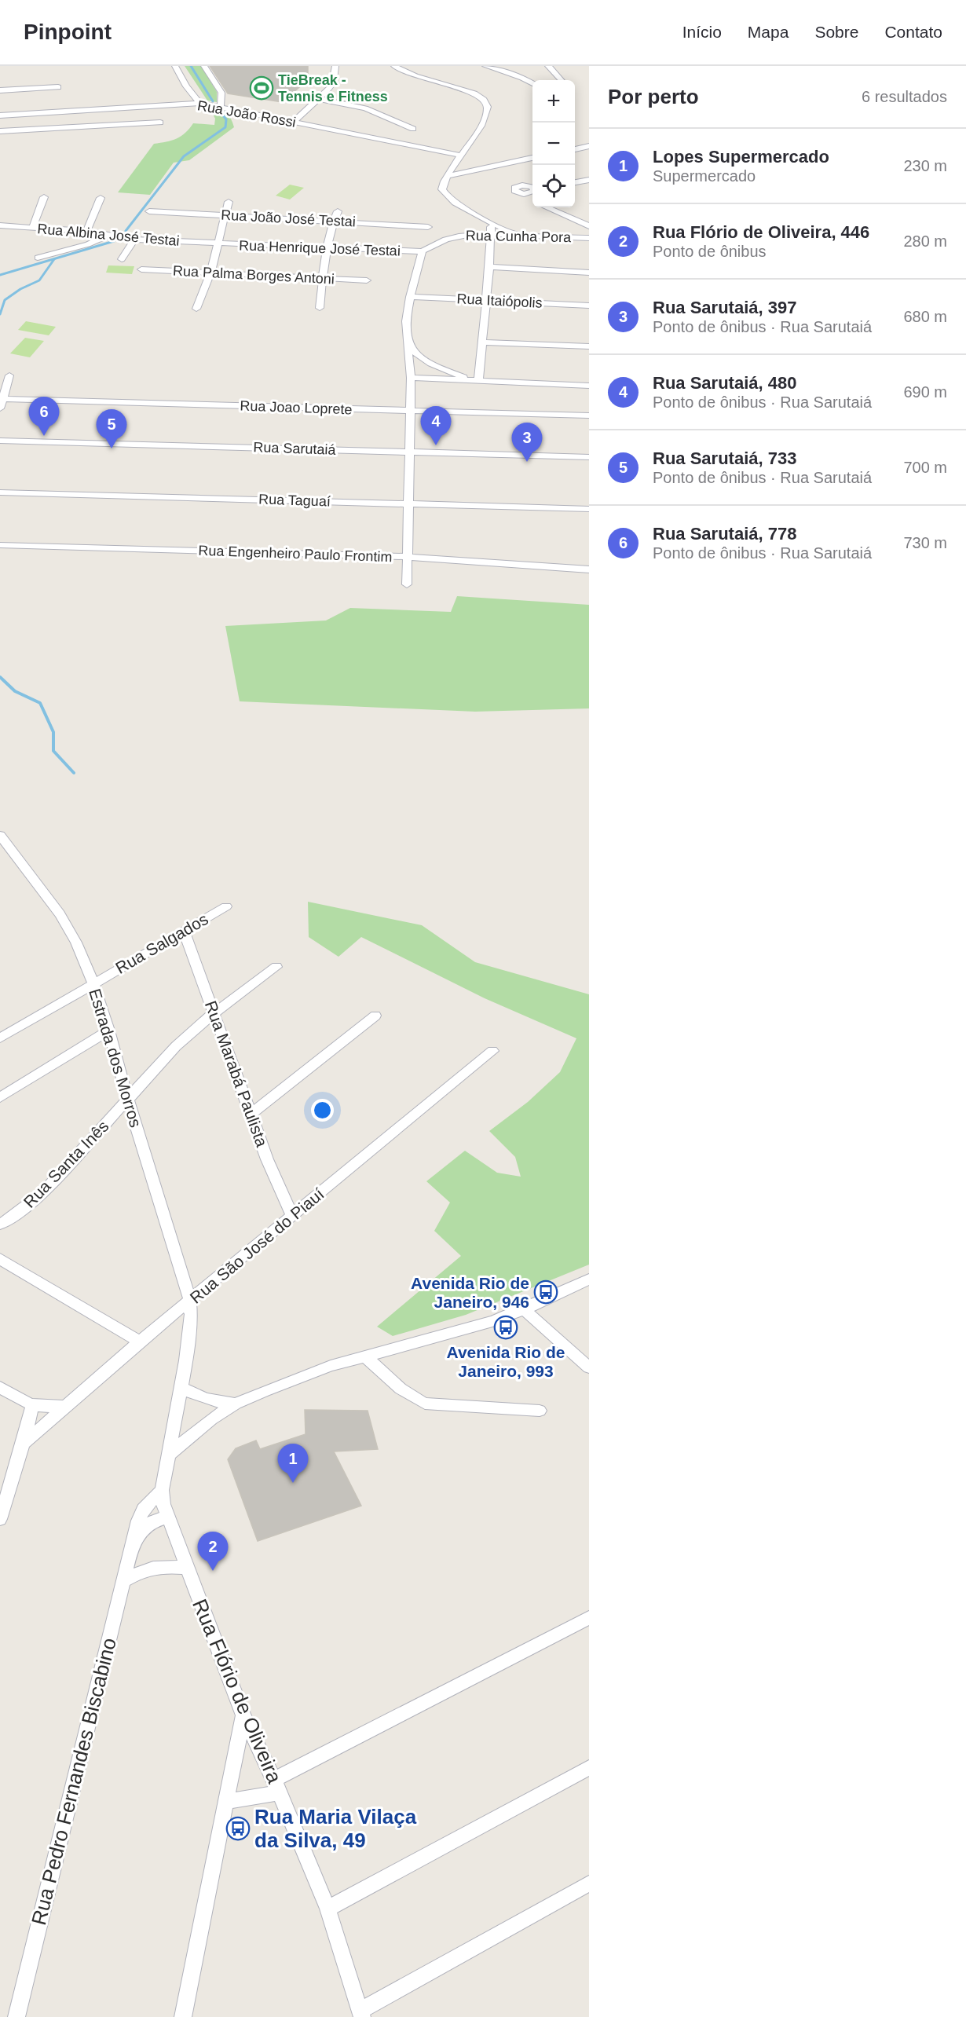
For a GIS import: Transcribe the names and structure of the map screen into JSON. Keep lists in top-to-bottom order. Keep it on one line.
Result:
{"streets":{"street":["Rua João Rossi","Rua João José Testai","Rua Albina José Testai","Rua Cunha Pora","Rua Henrique José Testai","Rua Palma Borges Antoni","Rua Itaiópolis","Rua Joao Loprete","Rua Sarutaiá","Rua Taguaí","Rua Engenheiro Paulo Frontim","Rua Salgados","Estrada dos Morros","Rua Marabá Paulista","Rua Santa Inês","Rua São José do Piauí","Rua Flório de Oliveira","Rua Pedro Fernandes Biscabino"]},"crossings":[["Rua Albina José Testai","Rua Henrique José Testai"],["Rua Cunha Pora","Rua Henrique José Testai"],["Rua Salgados","Estrada dos Morros"],["Rua Salgados","Rua Marabá Paulista"],["Estrada dos Morros","Rua Santa Inês"],["Estrada dos Morros","Rua São José do Piauí"],["Estrada dos Morros","Rua Flório de Oliveira"],["Rua Marabá Paulista","Rua Santa Inês"],["Rua Marabá Paulista","Rua São José do Piauí"],["Rua São José do Piauí","Rua Flório de Oliveira"],["Rua Flório de Oliveira","Rua Pedro Fernandes Biscabino"]],"places":{"sports":["TieBreak - Tennis e Fitness"],"bus stop":["Avenida Rio de Janeiro, 946","Avenida Rio de Janeiro, 993","Rua Maria Vilaça da Silva, 49"]},"page":{"header":"Pinpoint","nav":["Início","Mapa","Sobre","Contato"],"heading":["Por perto","6 resultados"],"map_buttons":["+","−"],"list":[{"mark":"1","name":"Lopes Supermercado","note":"Supermercado","value":"230 m"},{"mark":"2","name":"Rua Flório de Oliveira, 446","note":"Ponto de ônibus","value":"280 m"},{"mark":"3","name":"Rua Sarutaiá, 397","note":"Ponto de ônibus · Rua Sarutaiá","value":"680 m"},{"mark":"4","name":"Rua Sarutaiá, 480","note":"Ponto de ônibus · Rua Sarutaiá","value":"690 m"},{"mark":"5","name":"Rua Sarutaiá, 733","note":"Ponto de ônibus · Rua Sarutaiá","value":"700 m"},{"mark":"6","name":"Rua Sarutaiá, 778","note":"Ponto de ônibus · Rua Sarutaiá","value":"730 m"}],"pins":["6","4","5","3","1","2"]}}
